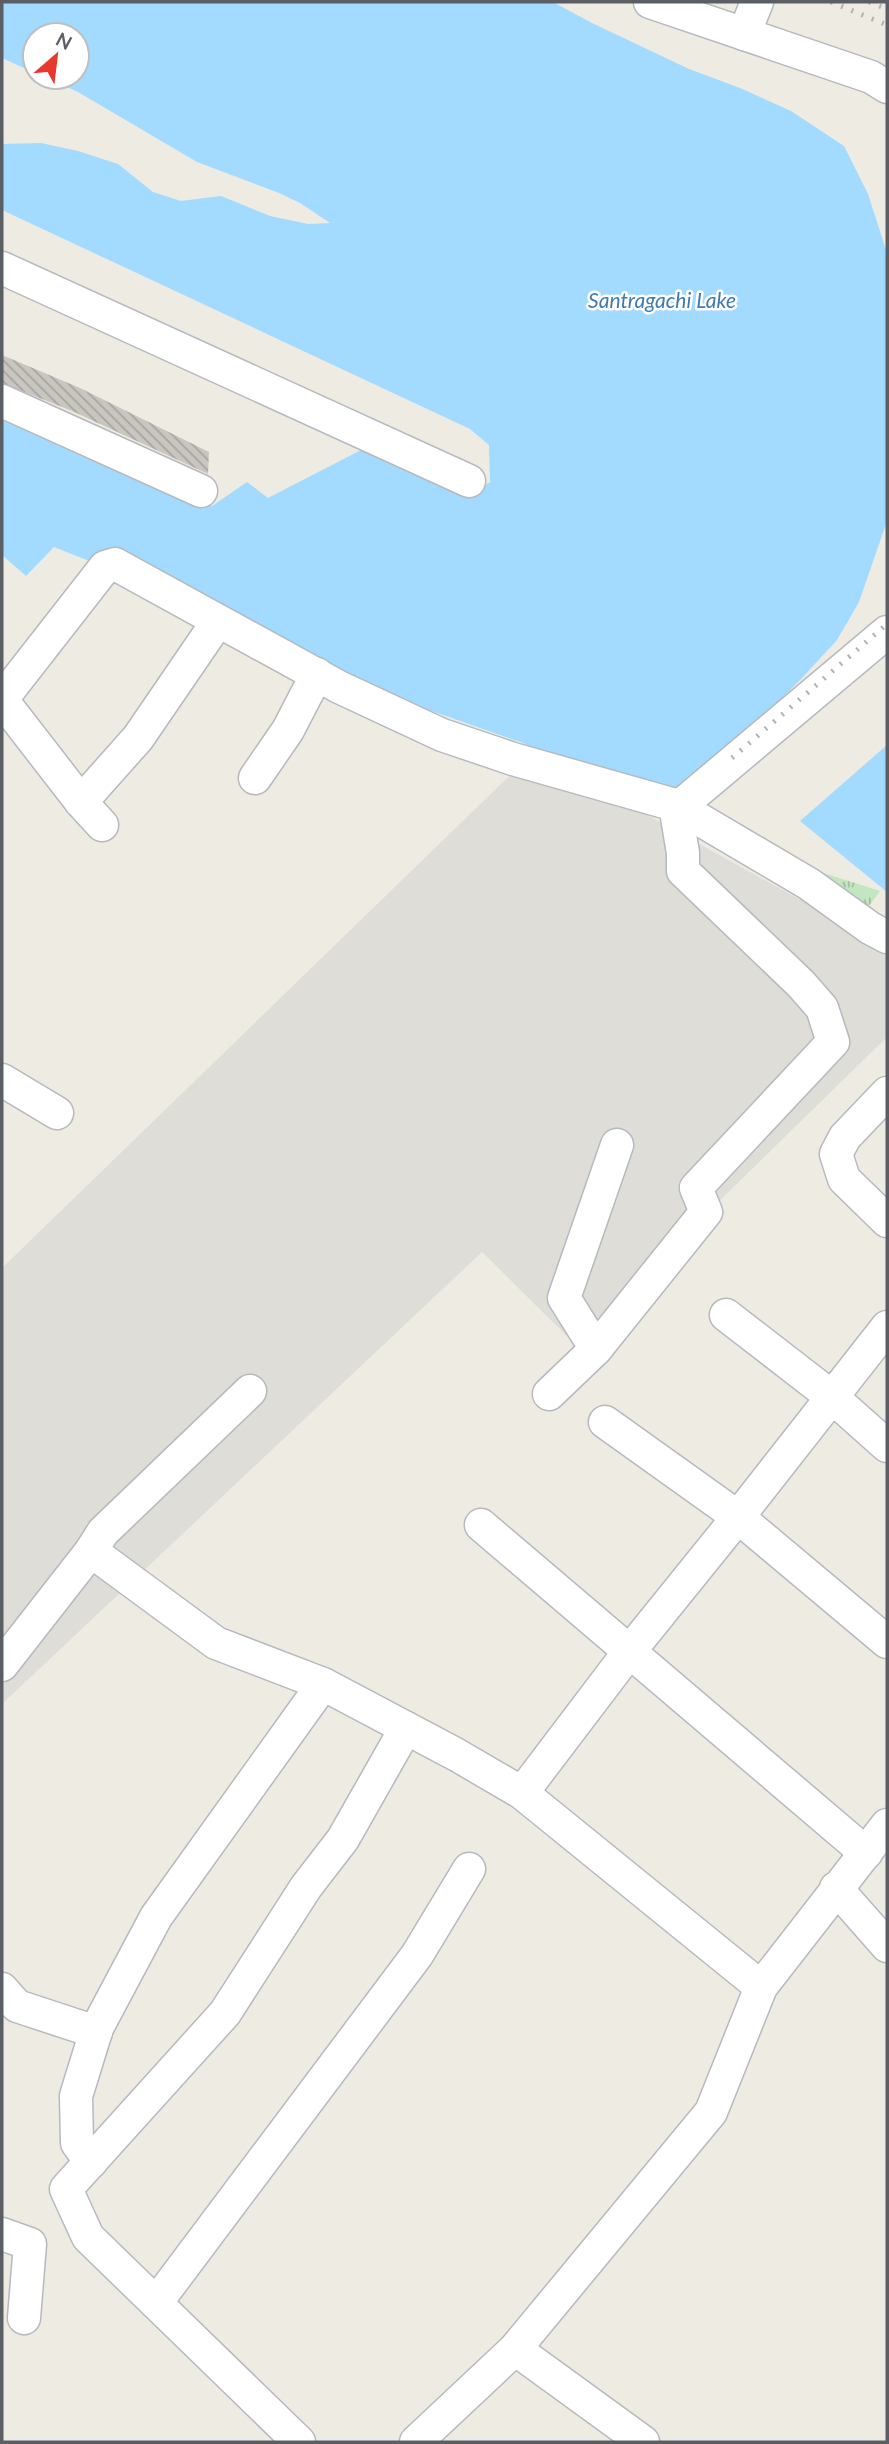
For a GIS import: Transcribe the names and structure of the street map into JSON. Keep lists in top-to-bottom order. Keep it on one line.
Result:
{"water":["Santragachi Lake"],"north":"top right"}
